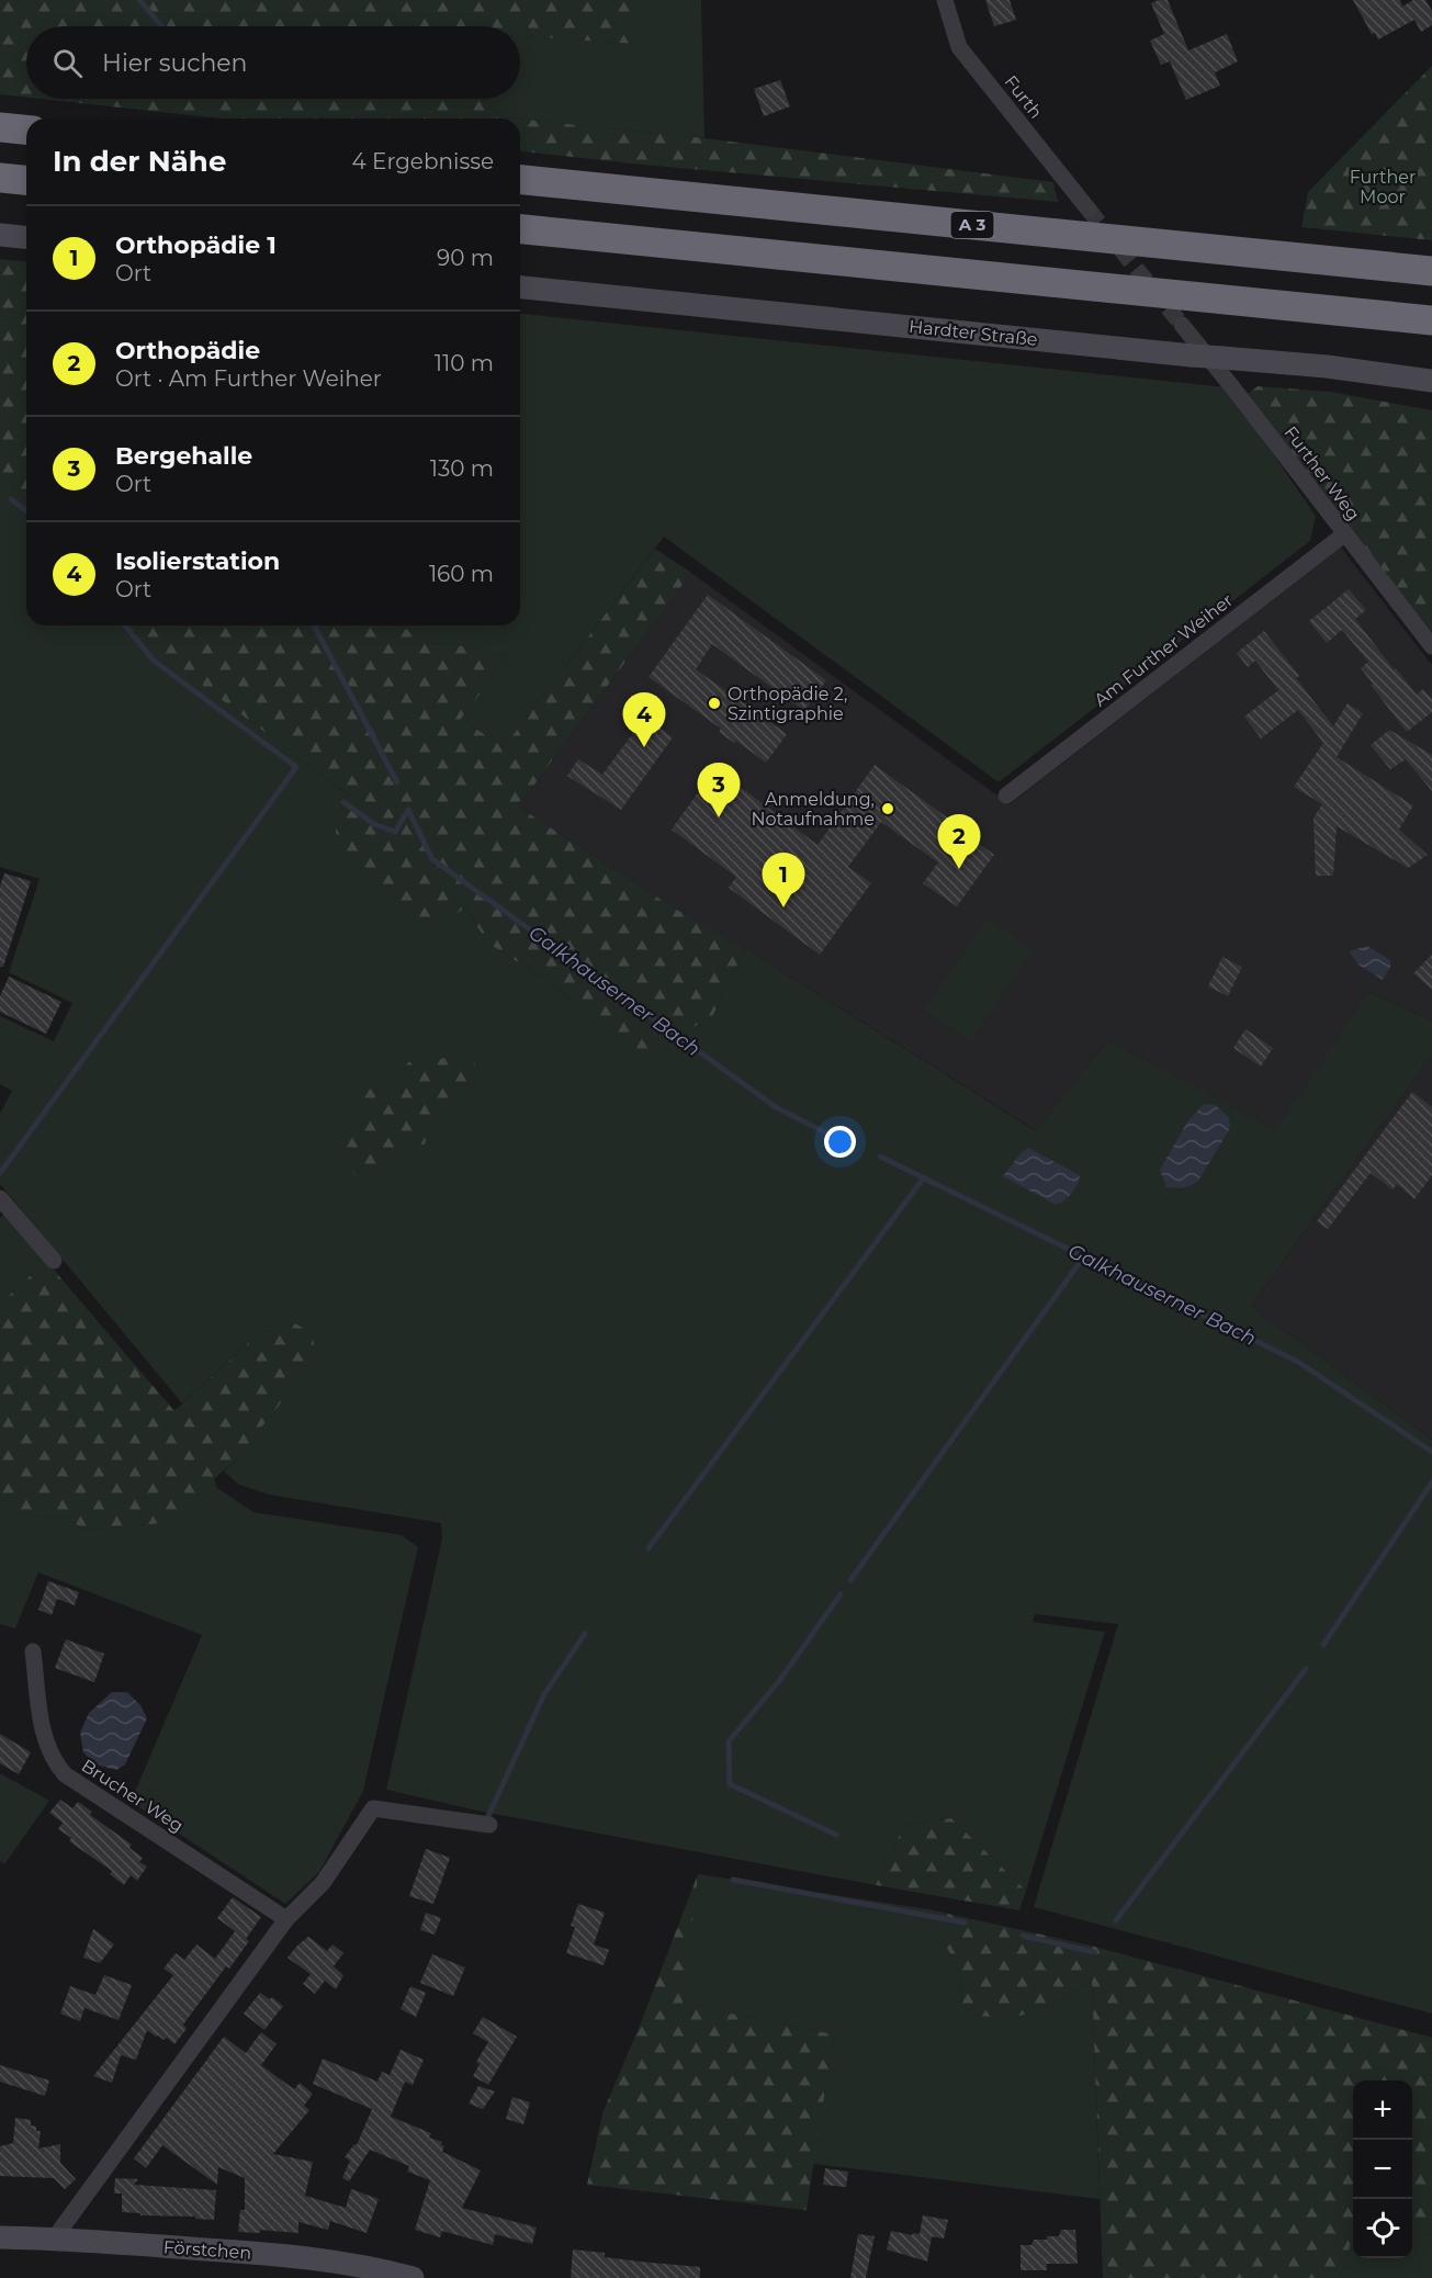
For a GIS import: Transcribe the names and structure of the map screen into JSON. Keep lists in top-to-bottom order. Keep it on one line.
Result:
{"streets":{"highway":["A 3"],"main road":["Hardter Straße","Förstchen"],"street":["Furth","Further Weg","Am Further Weiher","Brucher Weg"]},"crossings":[["Further Weg","Am Further Weiher"]],"water":["Galkhauserner Bach"],"parks":["Further Moor"],"places":["Orthopädie 2, Szintigraphie","Anmeldung, Notaufnahme"],"page":{"search":"Hier suchen","heading":["In der Nähe","4 Ergebnisse"],"list":[{"mark":"1","name":"Orthopädie 1","note":"Ort","value":"90 m"},{"mark":"2","name":"Orthopädie","note":"Ort · Am Further Weiher","value":"110 m"},{"mark":"3","name":"Bergehalle","note":"Ort","value":"130 m"},{"mark":"4","name":"Isolierstation","note":"Ort","value":"160 m"}],"pins":["4","3","2","1"],"map_buttons":["+","−"]}}
